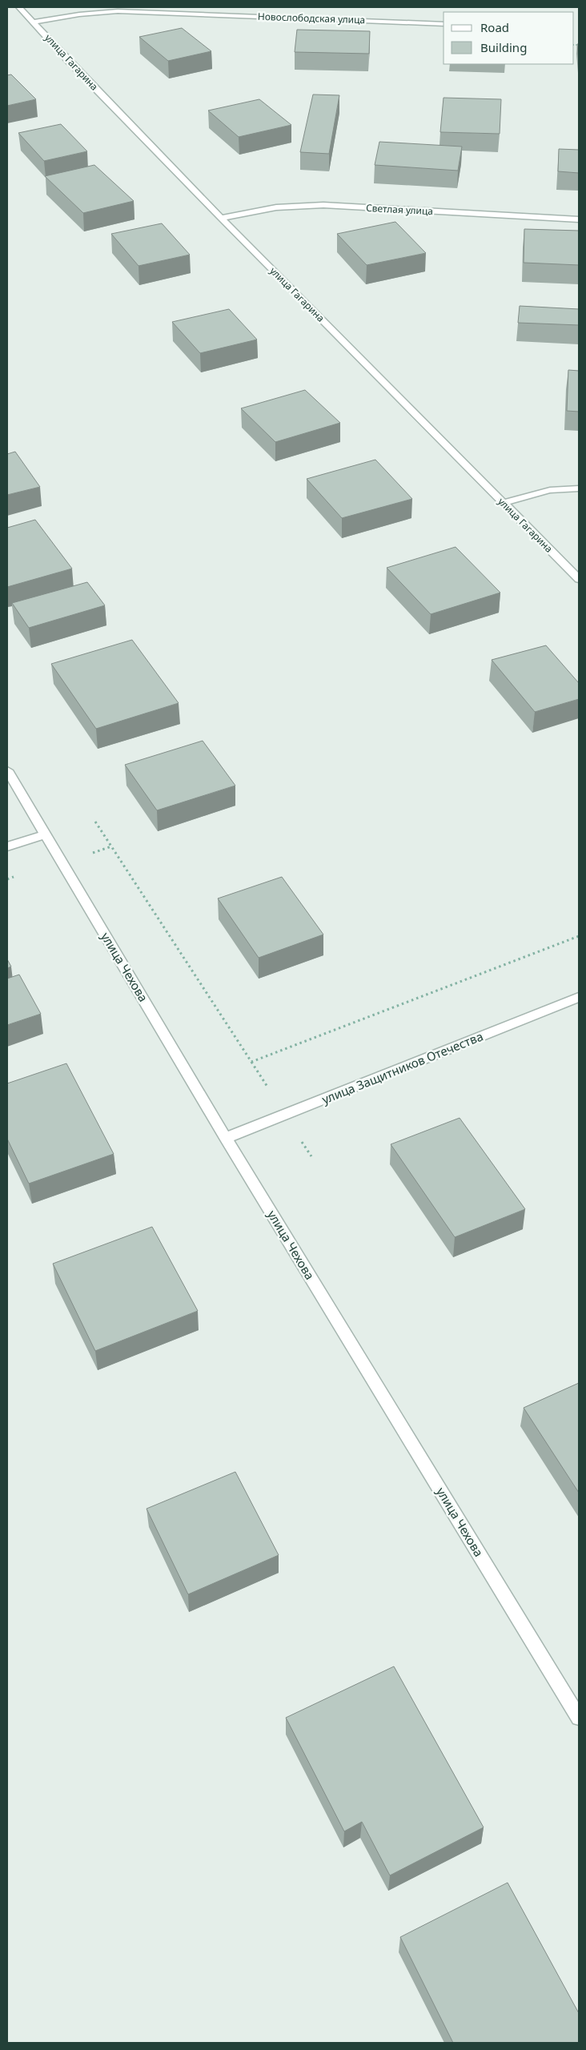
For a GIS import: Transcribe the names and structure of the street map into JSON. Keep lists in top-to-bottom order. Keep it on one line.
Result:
{"streets":{"street":["Новослободская улица","улица Гагарина","Светлая улица","улица Чехова","улица Защитников Отечества"]},"crossings":[["Новослободская улица","улица Гагарина"],["улица Гагарина","Светлая улица"],["улица Чехова","улица Защитников Отечества"]],"legend":["Road","Building"]}
